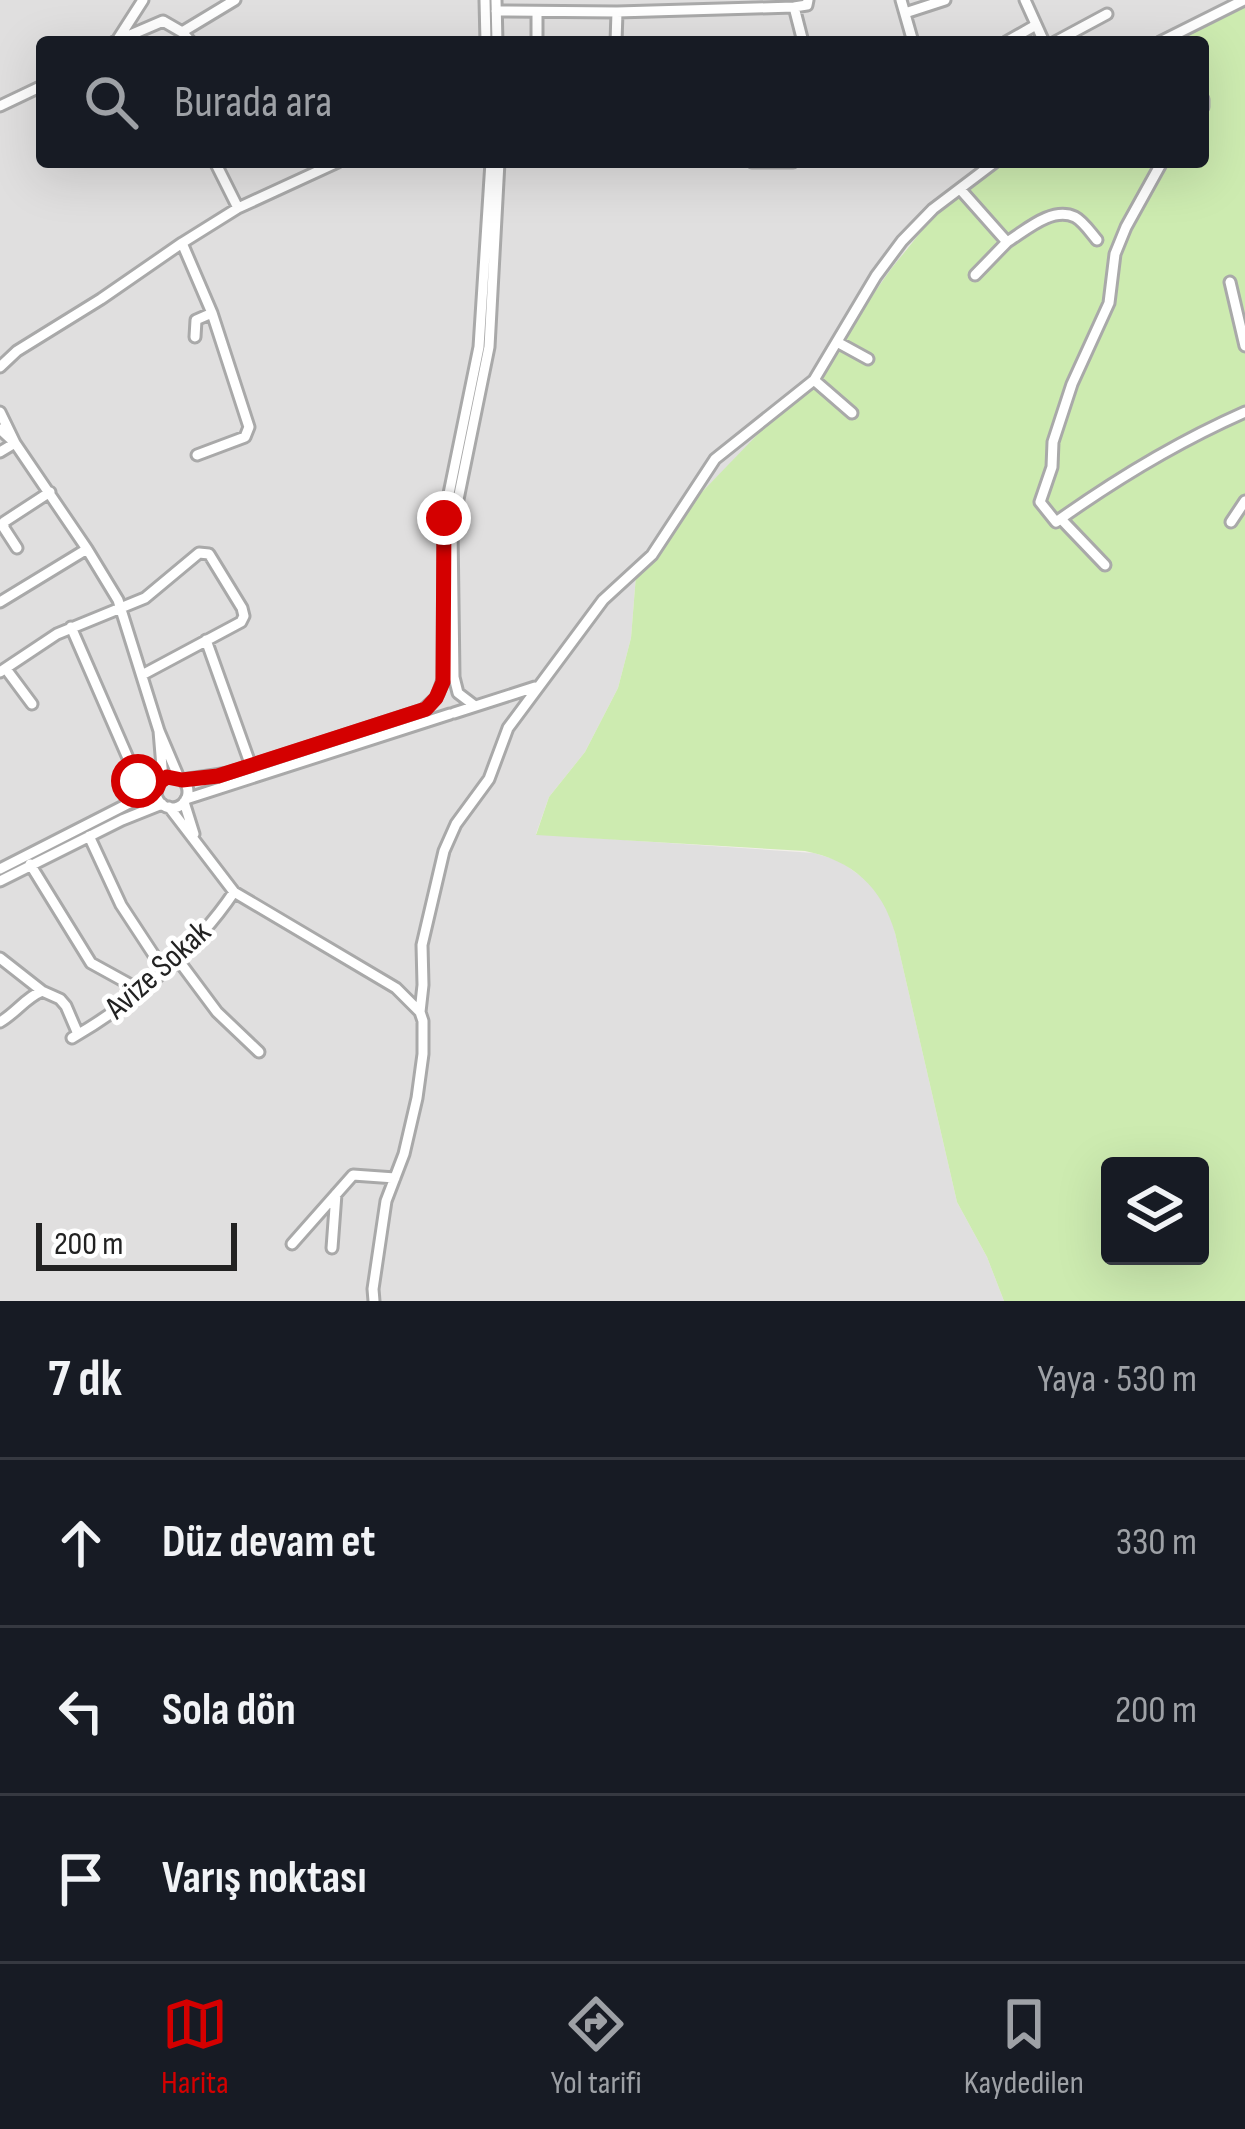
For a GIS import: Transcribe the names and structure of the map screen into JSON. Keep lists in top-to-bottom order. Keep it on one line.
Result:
{"streets":{"street":["Avize Sokak"]},"scale_bar":"200 m","page":{"search":"Burada ara","scale":"200 m","heading":["7 dk","Yaya · 530 m"],"list":[["Düz devam et","330 m"],["Sola dön","200 m"],"Varış noktası"],"nav":["Harita","Yol tarifi","Kaydedilen"]}}
